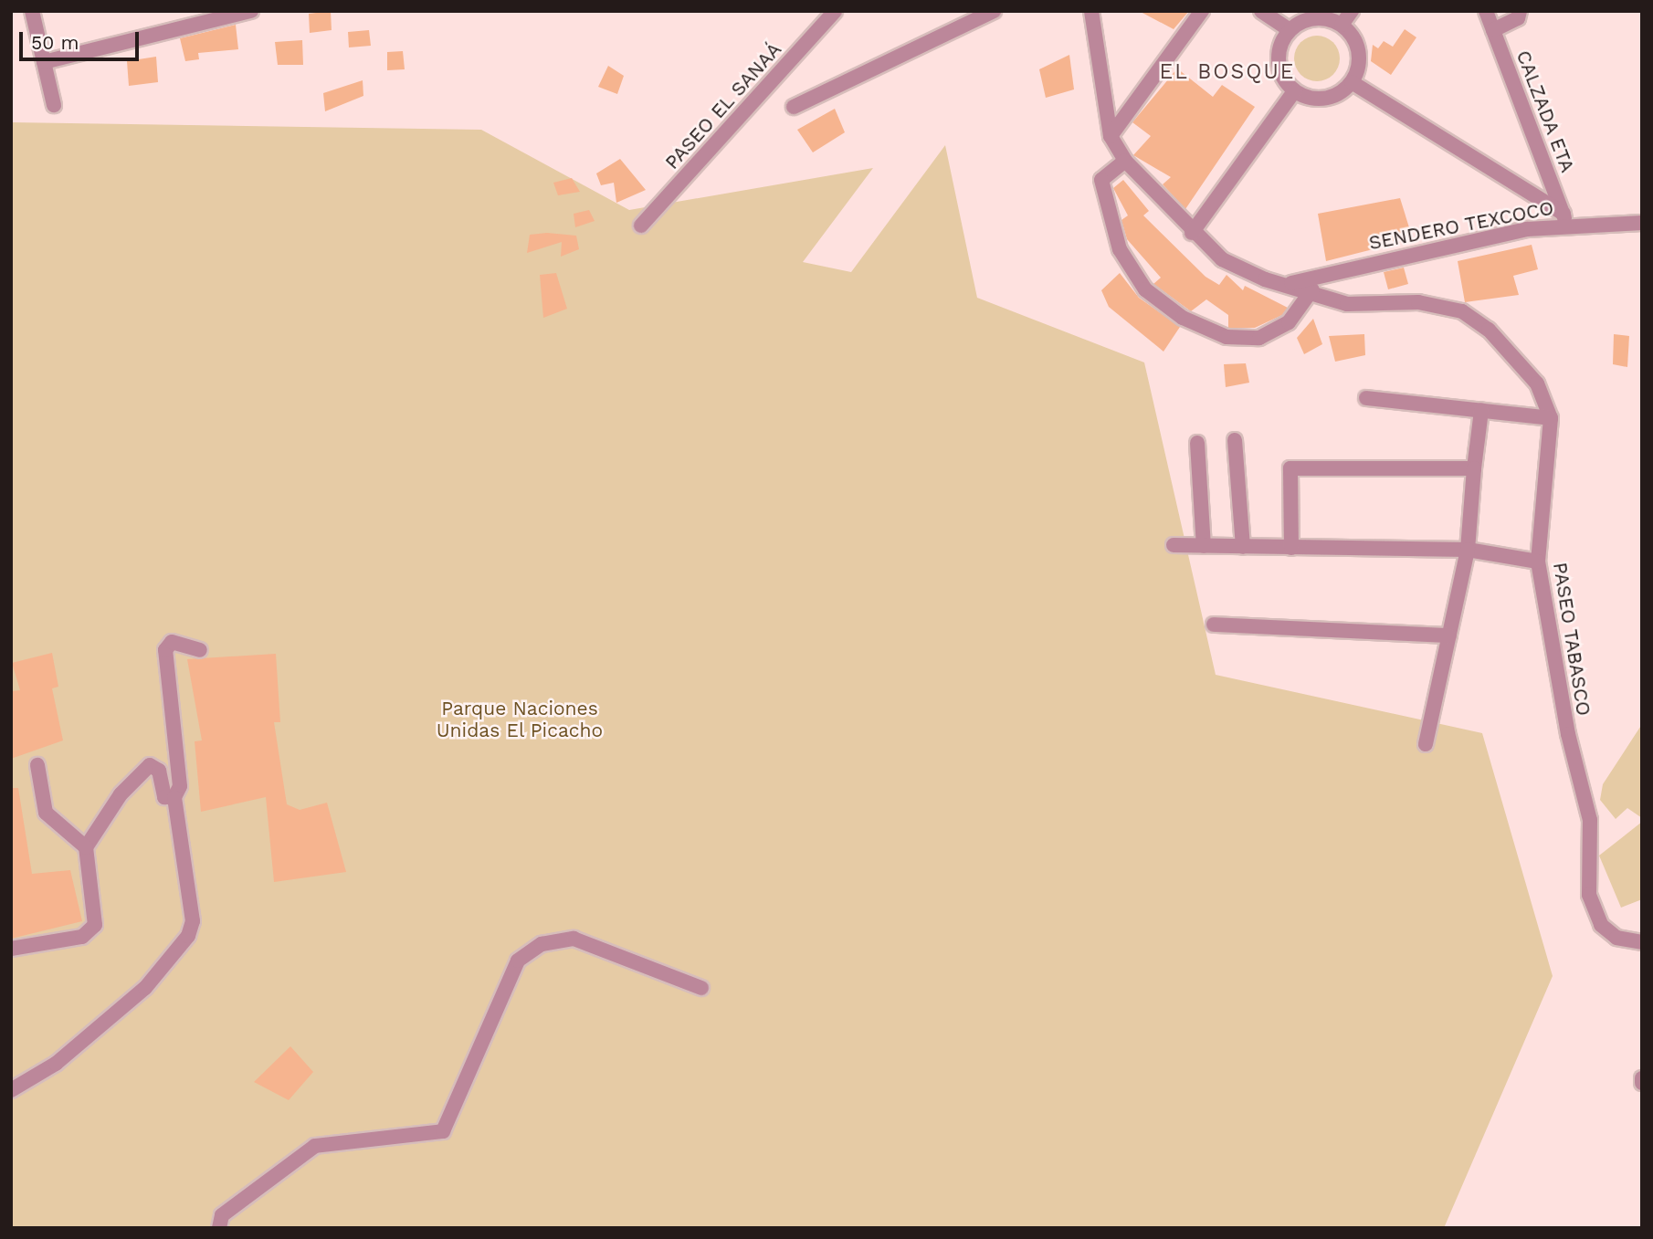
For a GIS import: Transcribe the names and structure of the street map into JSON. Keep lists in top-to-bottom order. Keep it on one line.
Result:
{"streets":{"street":["PASEO EL SANAÁ","CALZADA ETA","SENDERO TEXCOCO","PASEO TABASCO"]},"crossings":[["CALZADA ETA","SENDERO TEXCOCO"],["SENDERO TEXCOCO","PASEO TABASCO"]],"districts":["EL BOSQUE"],"parks":["Parque Naciones Unidas El Picacho"],"scale_bar":"50 m"}
